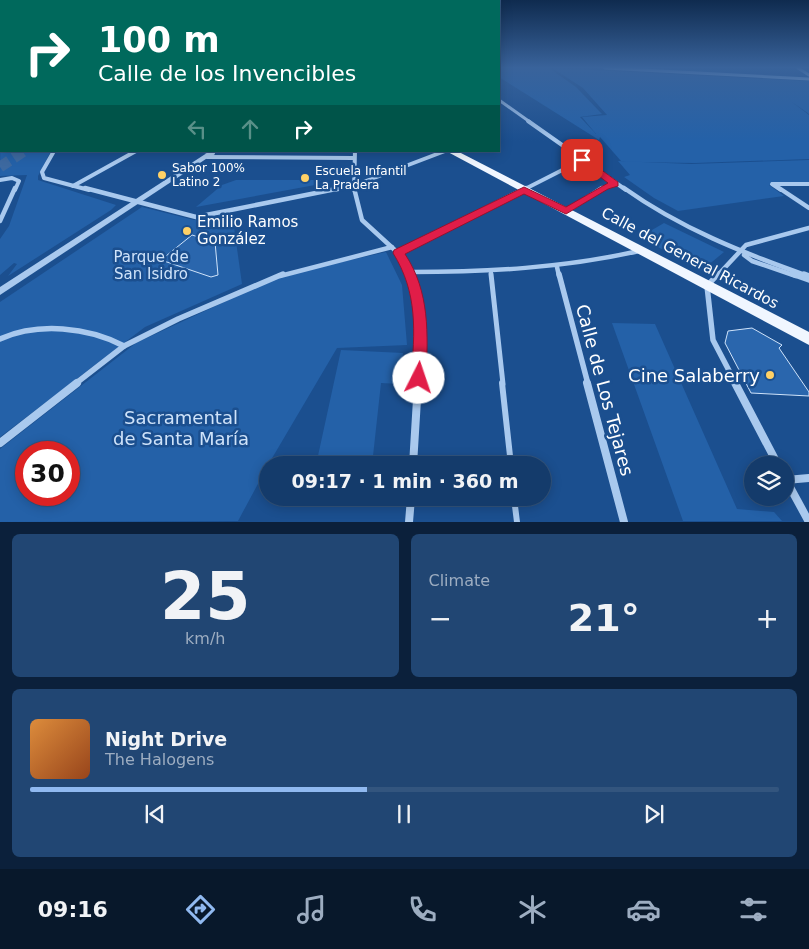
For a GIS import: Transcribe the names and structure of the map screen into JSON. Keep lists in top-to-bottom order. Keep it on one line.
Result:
{"streets":{"main road":["Calle del General Ricardos"],"street":["Calle de Los Tejares"]},"parks":["Parque de San Isidro","Sacramental de Santa María"],"places":["Sabor 100% Latino 2","Escuela Infantil La Pradera","Emilio Ramos González","Cine Salaberry"],"page":{"turn":["100 m","Calle de los Invencibles"],"limit":"30","trip":"09:17 · 1 min · 360 m","tile":[["25","km/h"],"Climate"],"heat":["−","21°","+"],"song":["Night Drive","The Halogens"],"tabs":"09:16"}}
